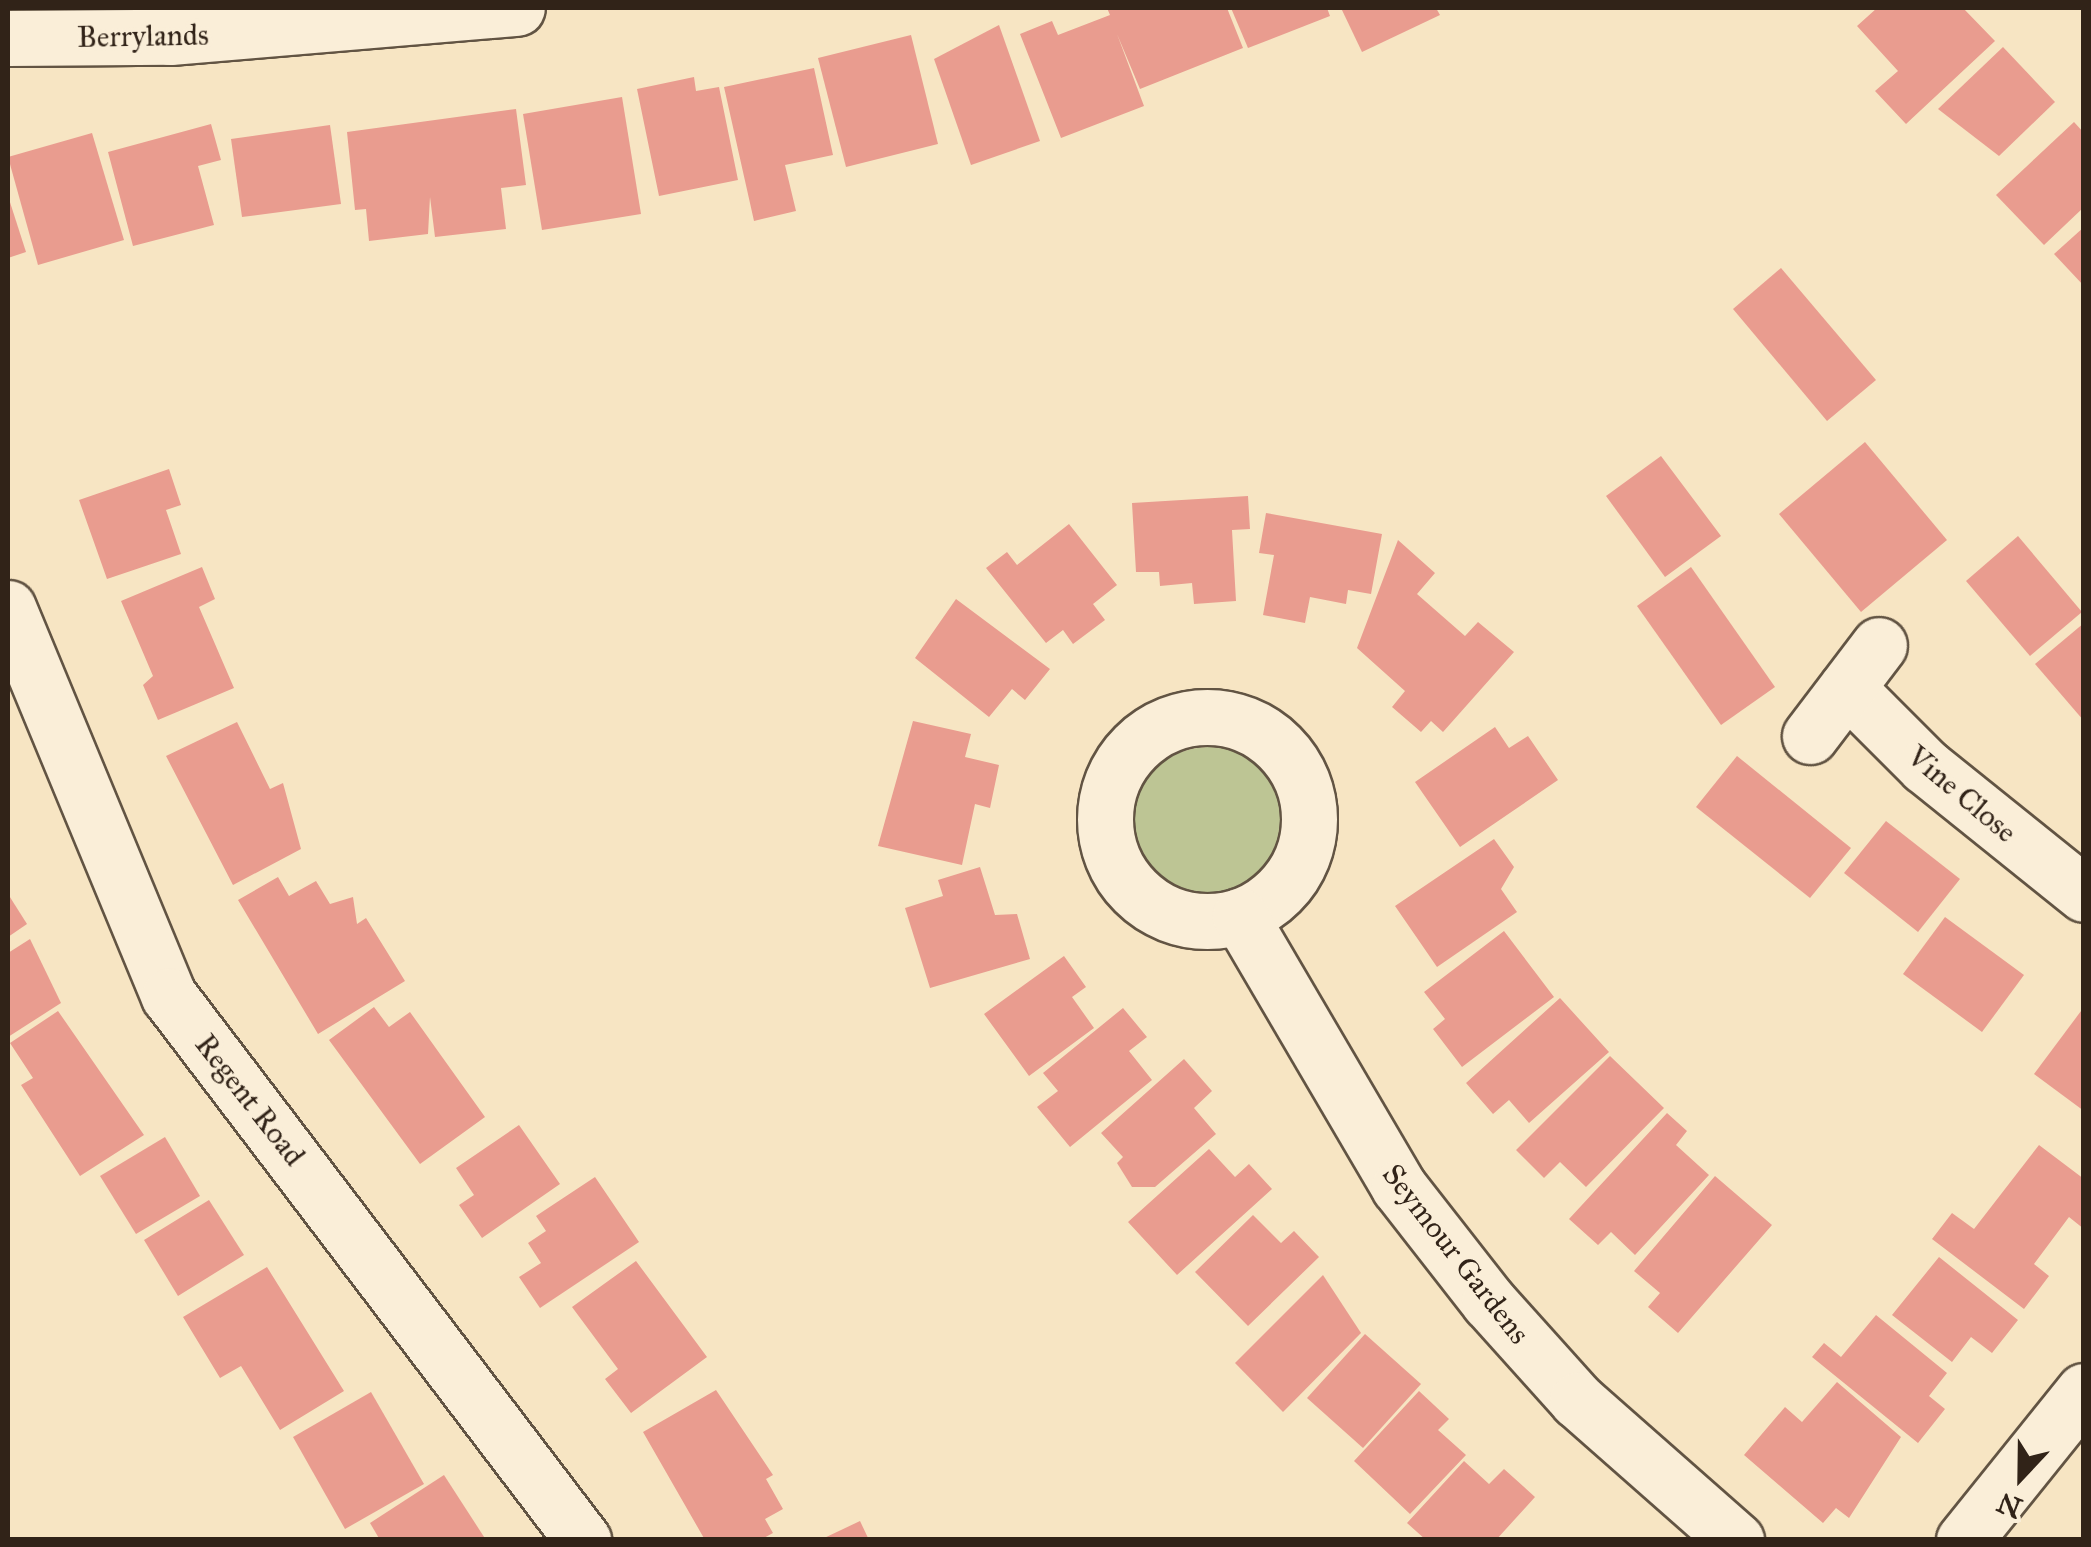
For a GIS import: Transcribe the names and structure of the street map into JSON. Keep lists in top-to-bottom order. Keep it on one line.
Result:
{"streets":{"street":["Berrylands","Vine Close","Regent Road","Seymour Gardens"]},"north":"bottom"}
